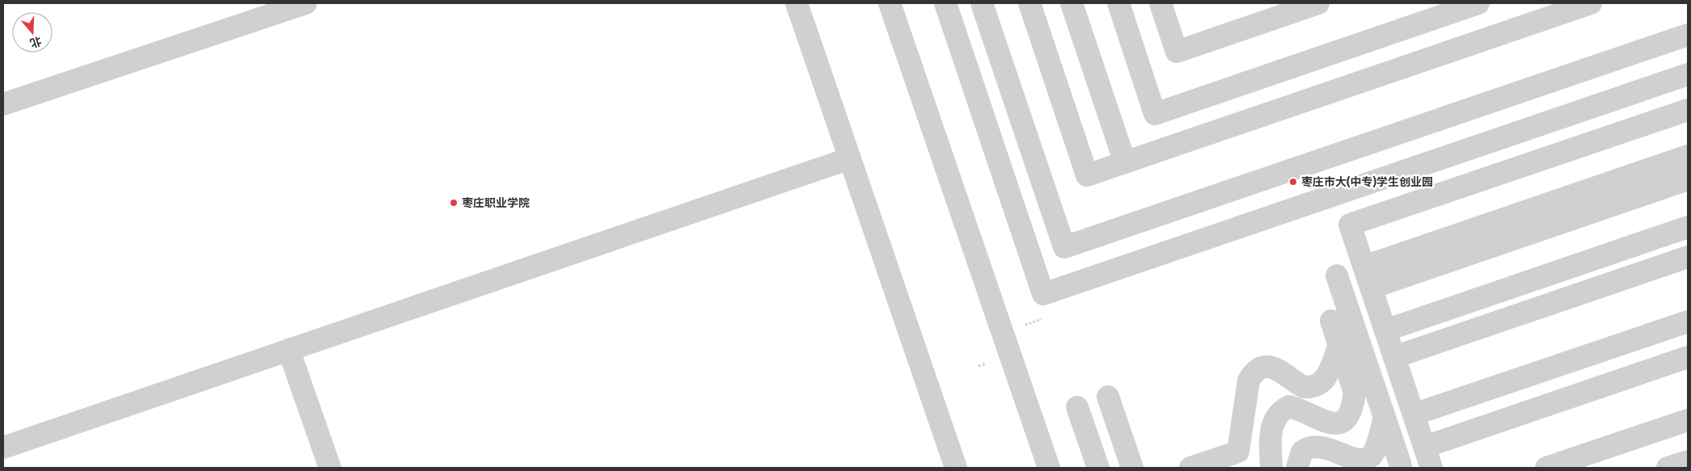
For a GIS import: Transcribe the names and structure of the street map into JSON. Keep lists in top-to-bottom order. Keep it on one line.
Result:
{"places":["枣庄市大(中专)学生创业园","枣庄职业学院"],"north":"bottom"}
